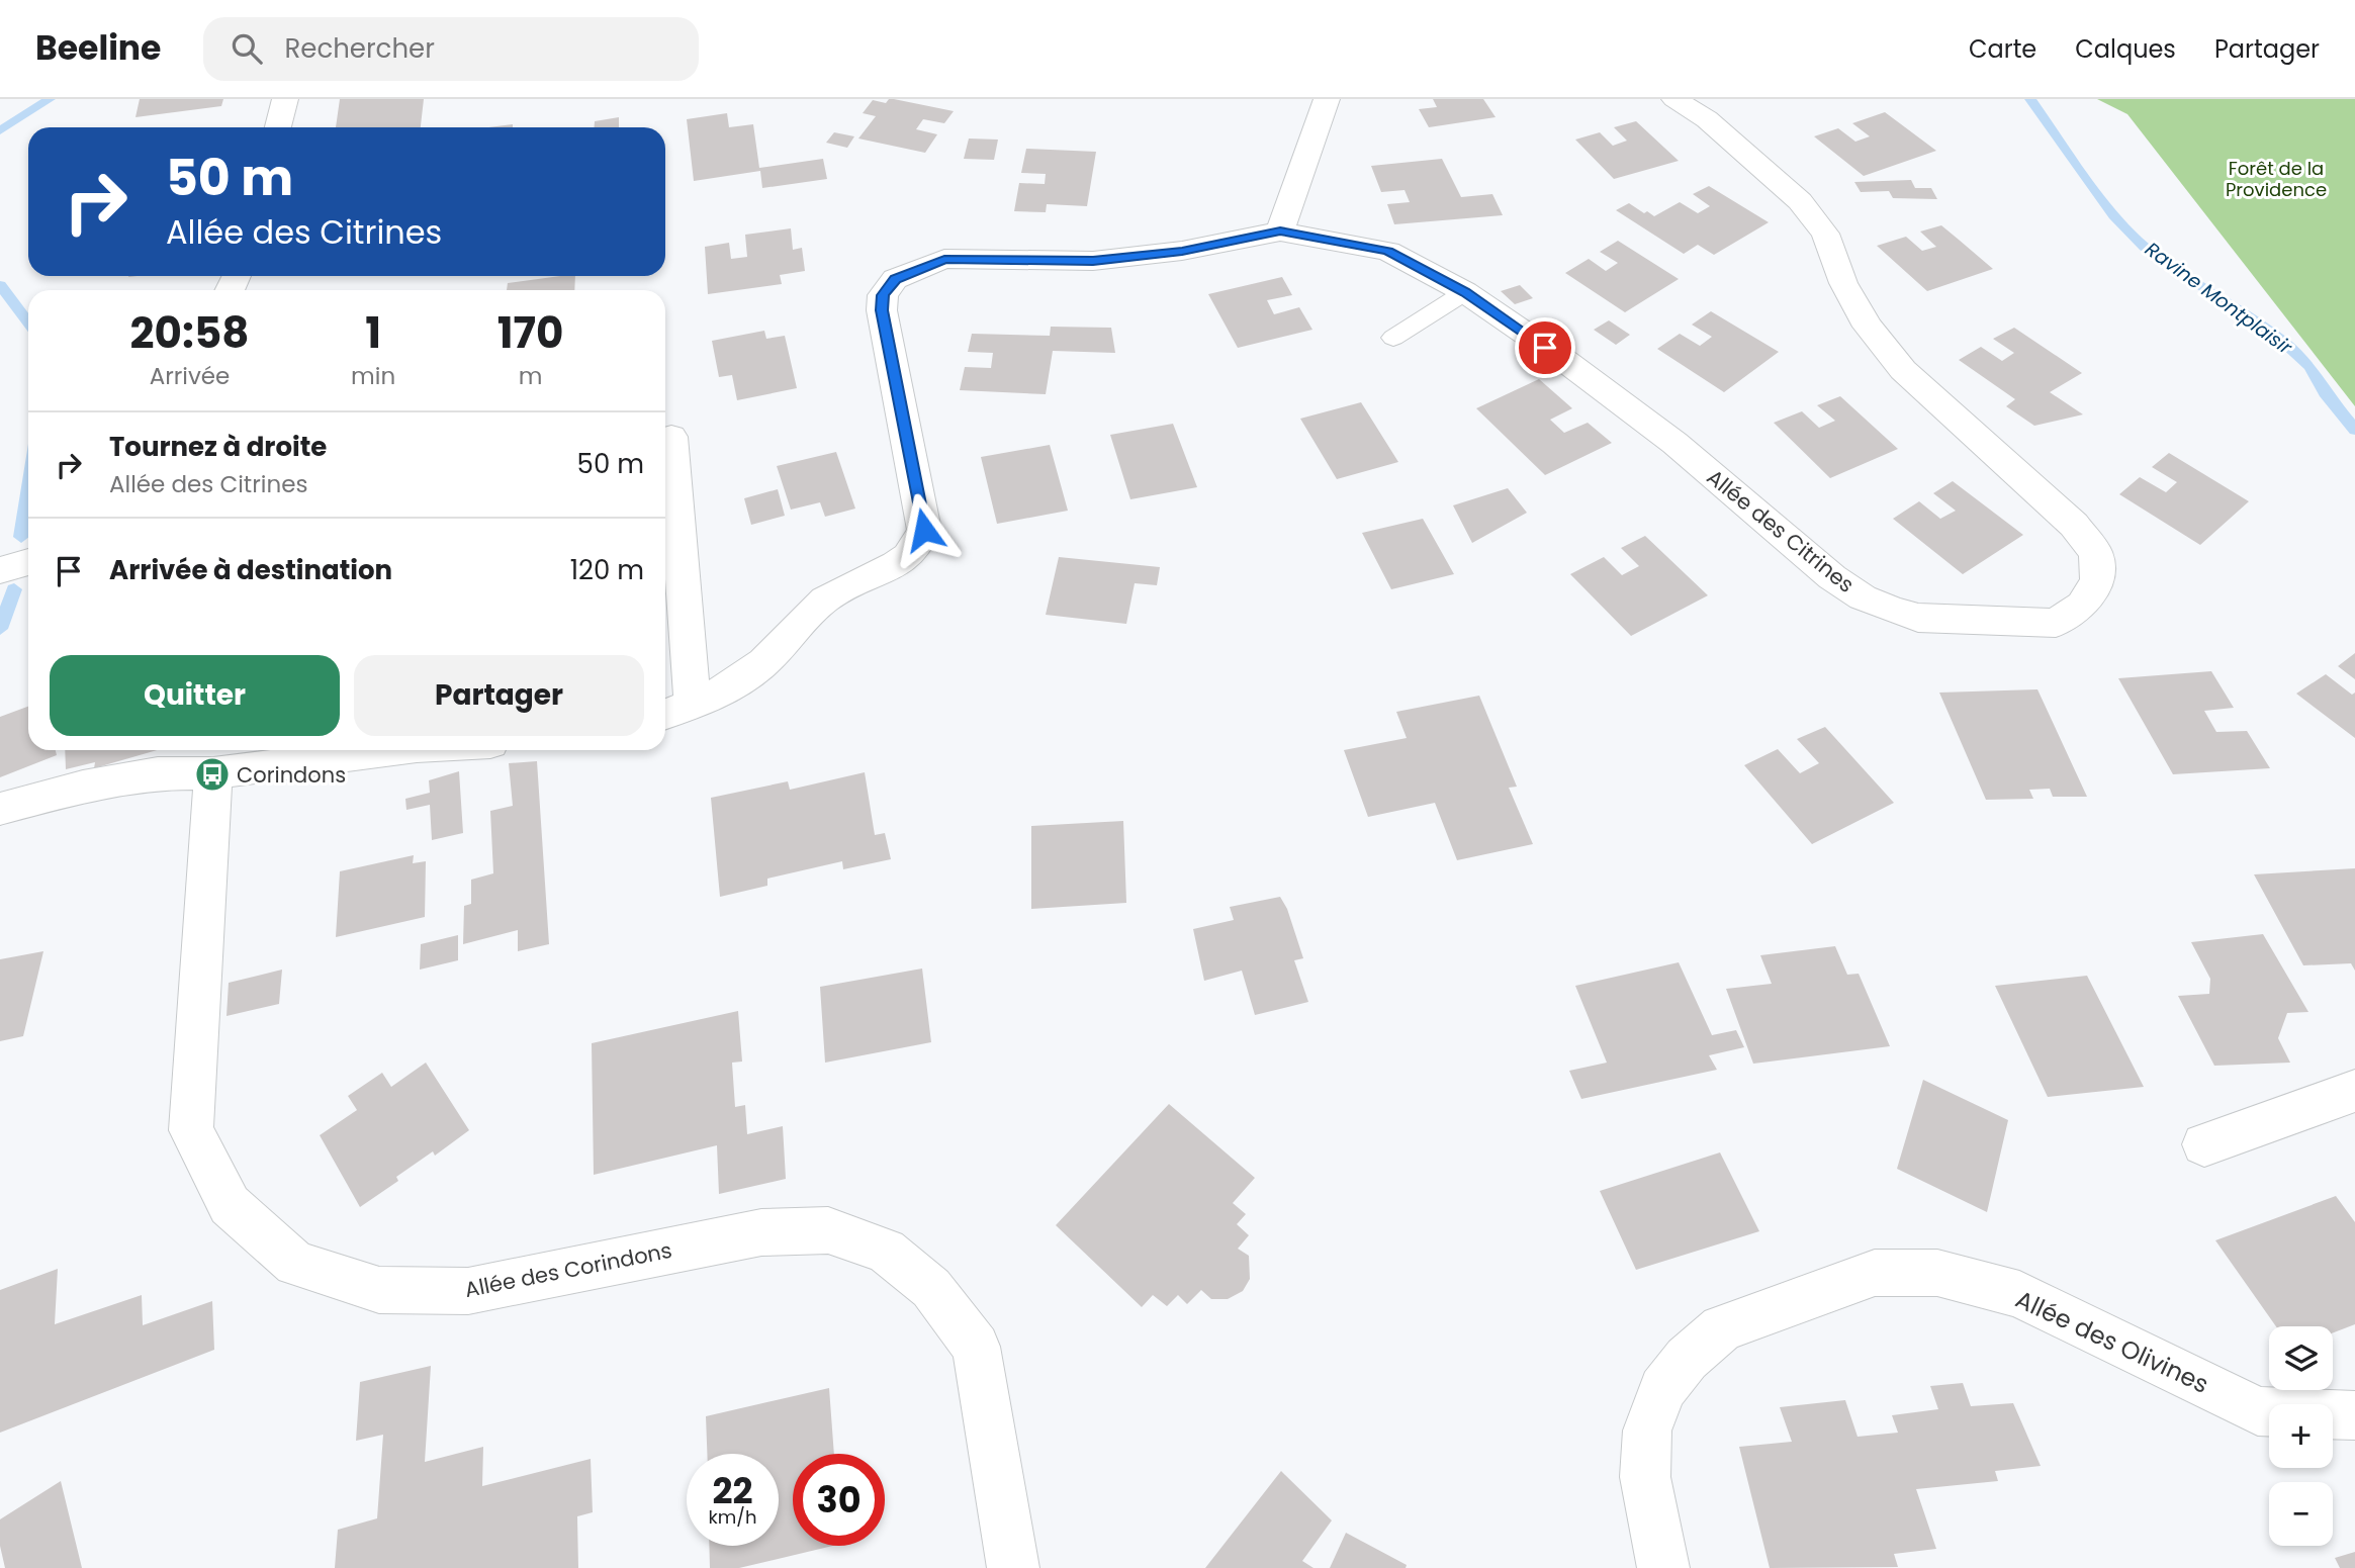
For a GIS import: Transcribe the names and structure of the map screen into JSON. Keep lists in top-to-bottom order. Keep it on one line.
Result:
{"streets":{"street":["Allée des Citrines","Allée des Corindons","Allée des Olivines"]},"water":["Ravine Montplaisir"],"parks":["Forêt de la Providence"],"places":{"bus stop":["Corindons"]},"page":{"header":"Beeline","search":"Rechercher","nav":["Carte","Calques","Partager"],"turn":["50 m","Allée des Citrines"],"eta":["20:58","Arrivée","1","min","170","m"],"list":[{"name":"Tournez à droite","note":"Allée des Citrines","value":"50 m"},{"name":"Arrivée à destination","value":"120 m"}],"buttons":["Quitter","Partager"],"map_buttons":["+","−"],"speed":"22 km/h","limit":"30"}}
